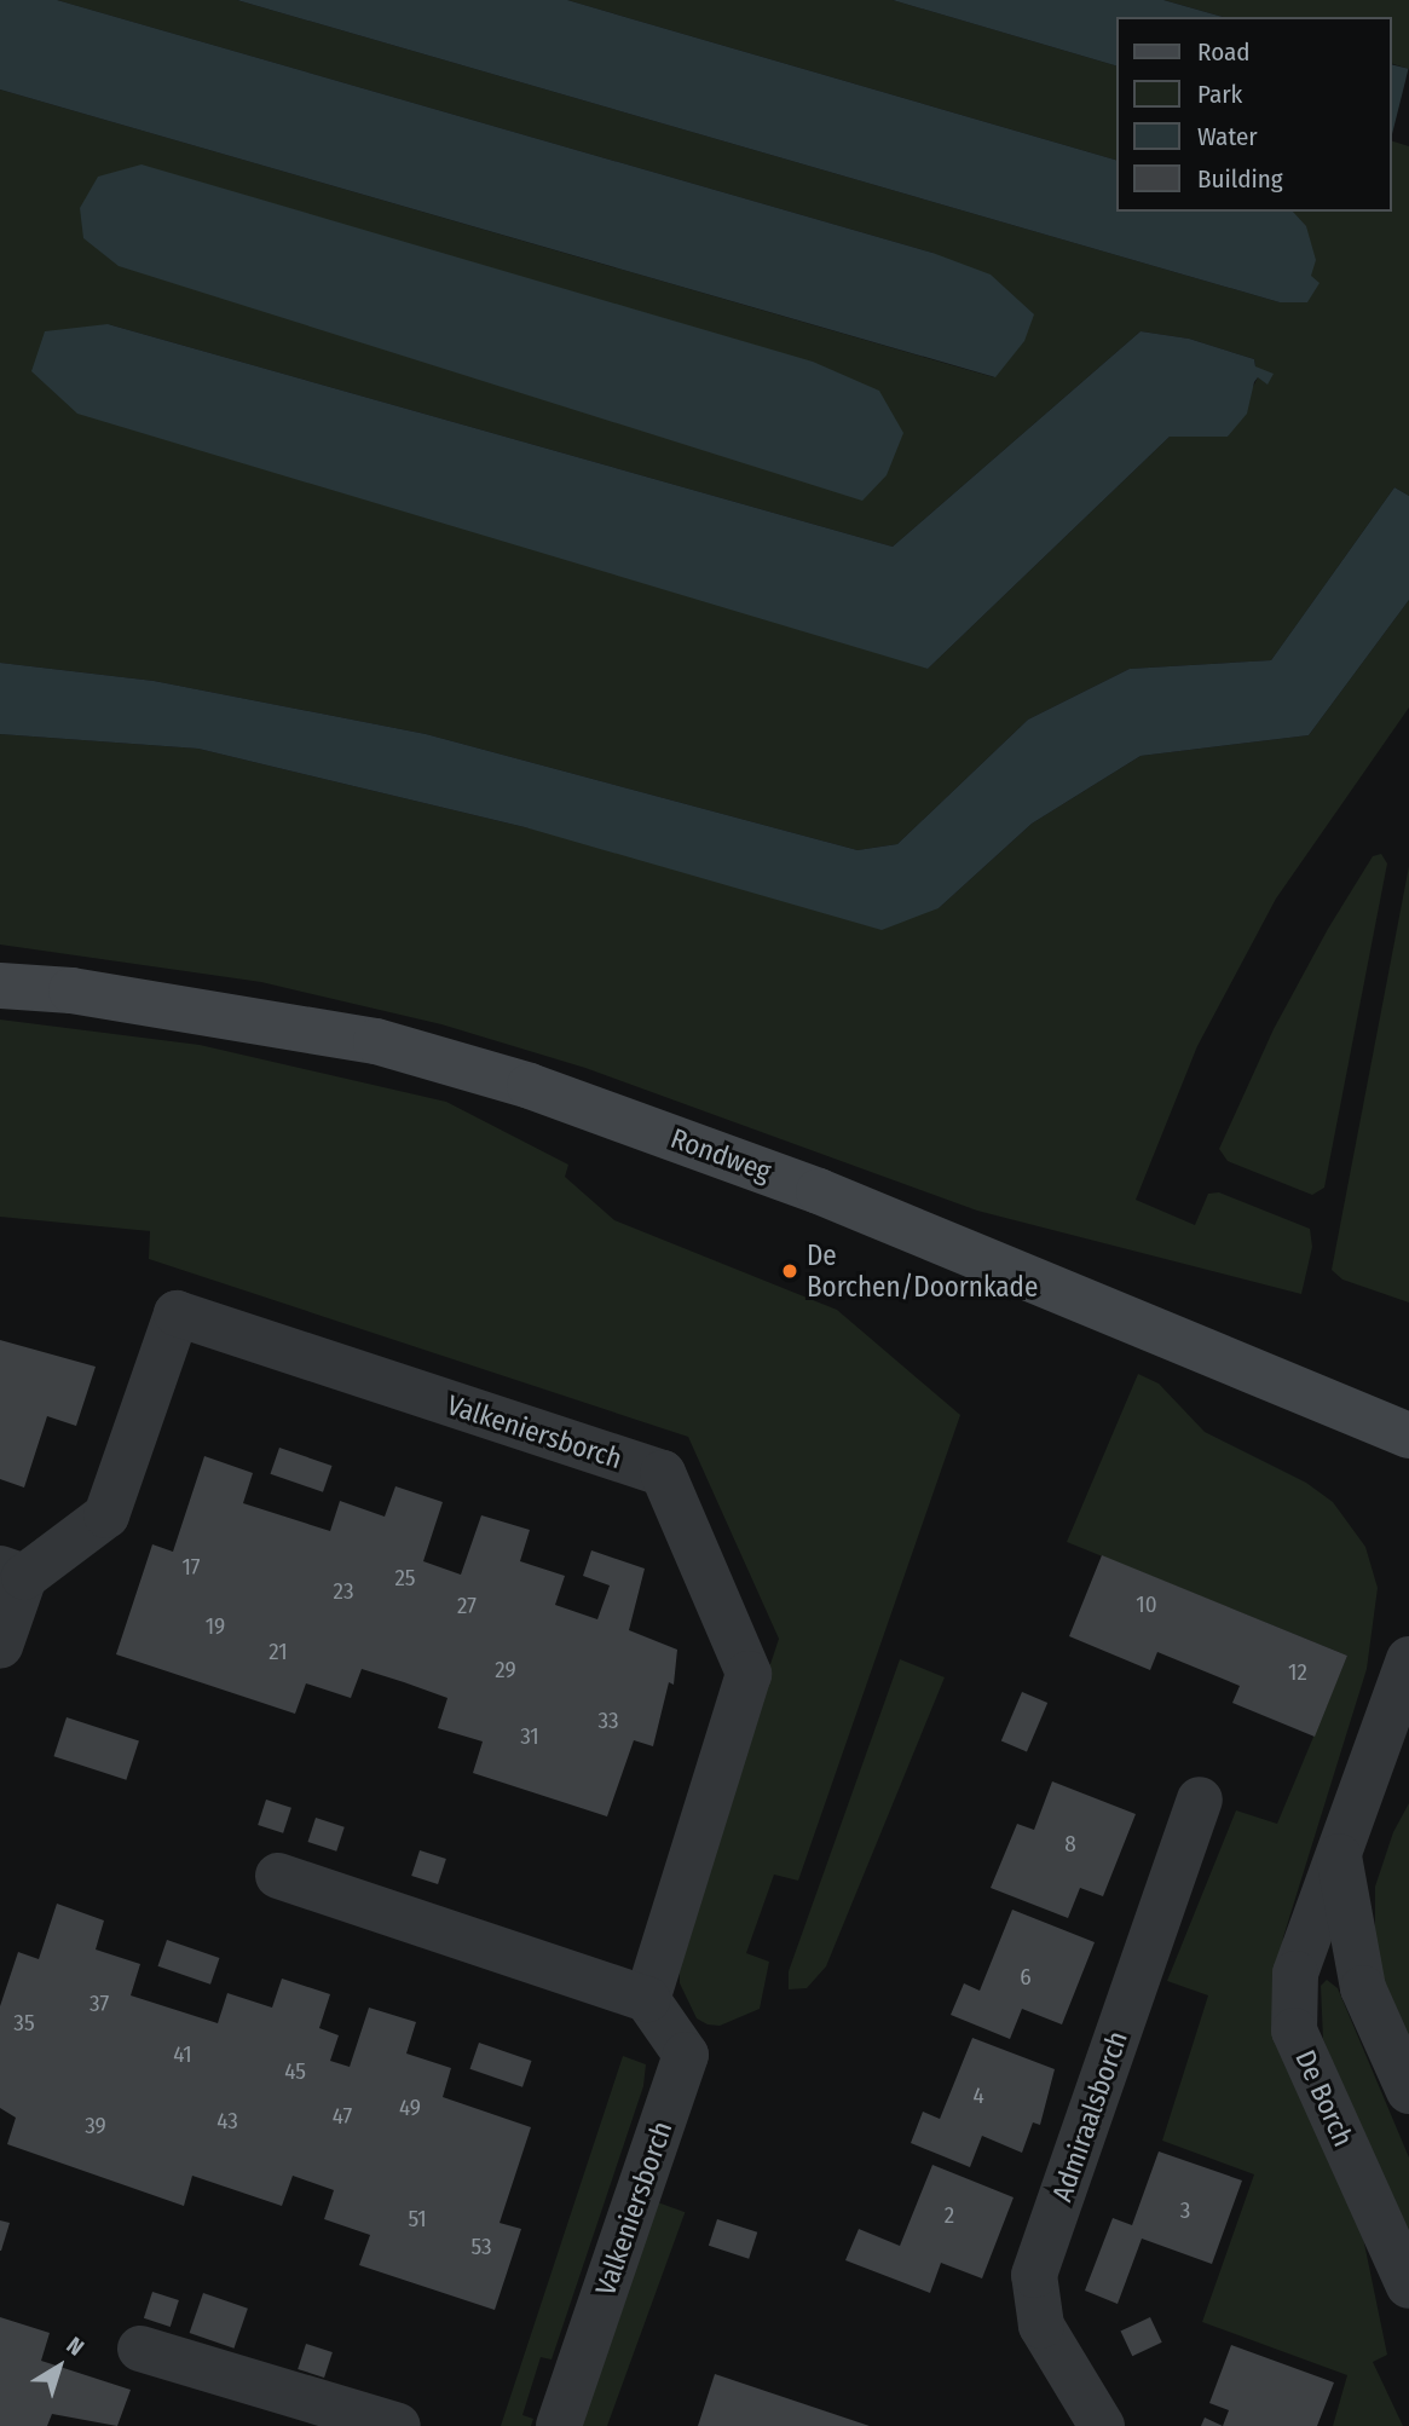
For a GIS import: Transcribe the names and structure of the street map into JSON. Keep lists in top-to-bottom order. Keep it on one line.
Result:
{"streets":{"main road":["Rondweg"],"street":["Valkeniersborch","De Borch","Admiraalsborch"]},"places":["De Borchen/Doornkade"],"house_numbers":["17","25","23","10","27","19","21","29","12","33","31","8","6","37","35","41","45","4","49","47","43","39","3","2","51","53"],"legend":["Road","Park","Water","Building"],"north":"top right"}
